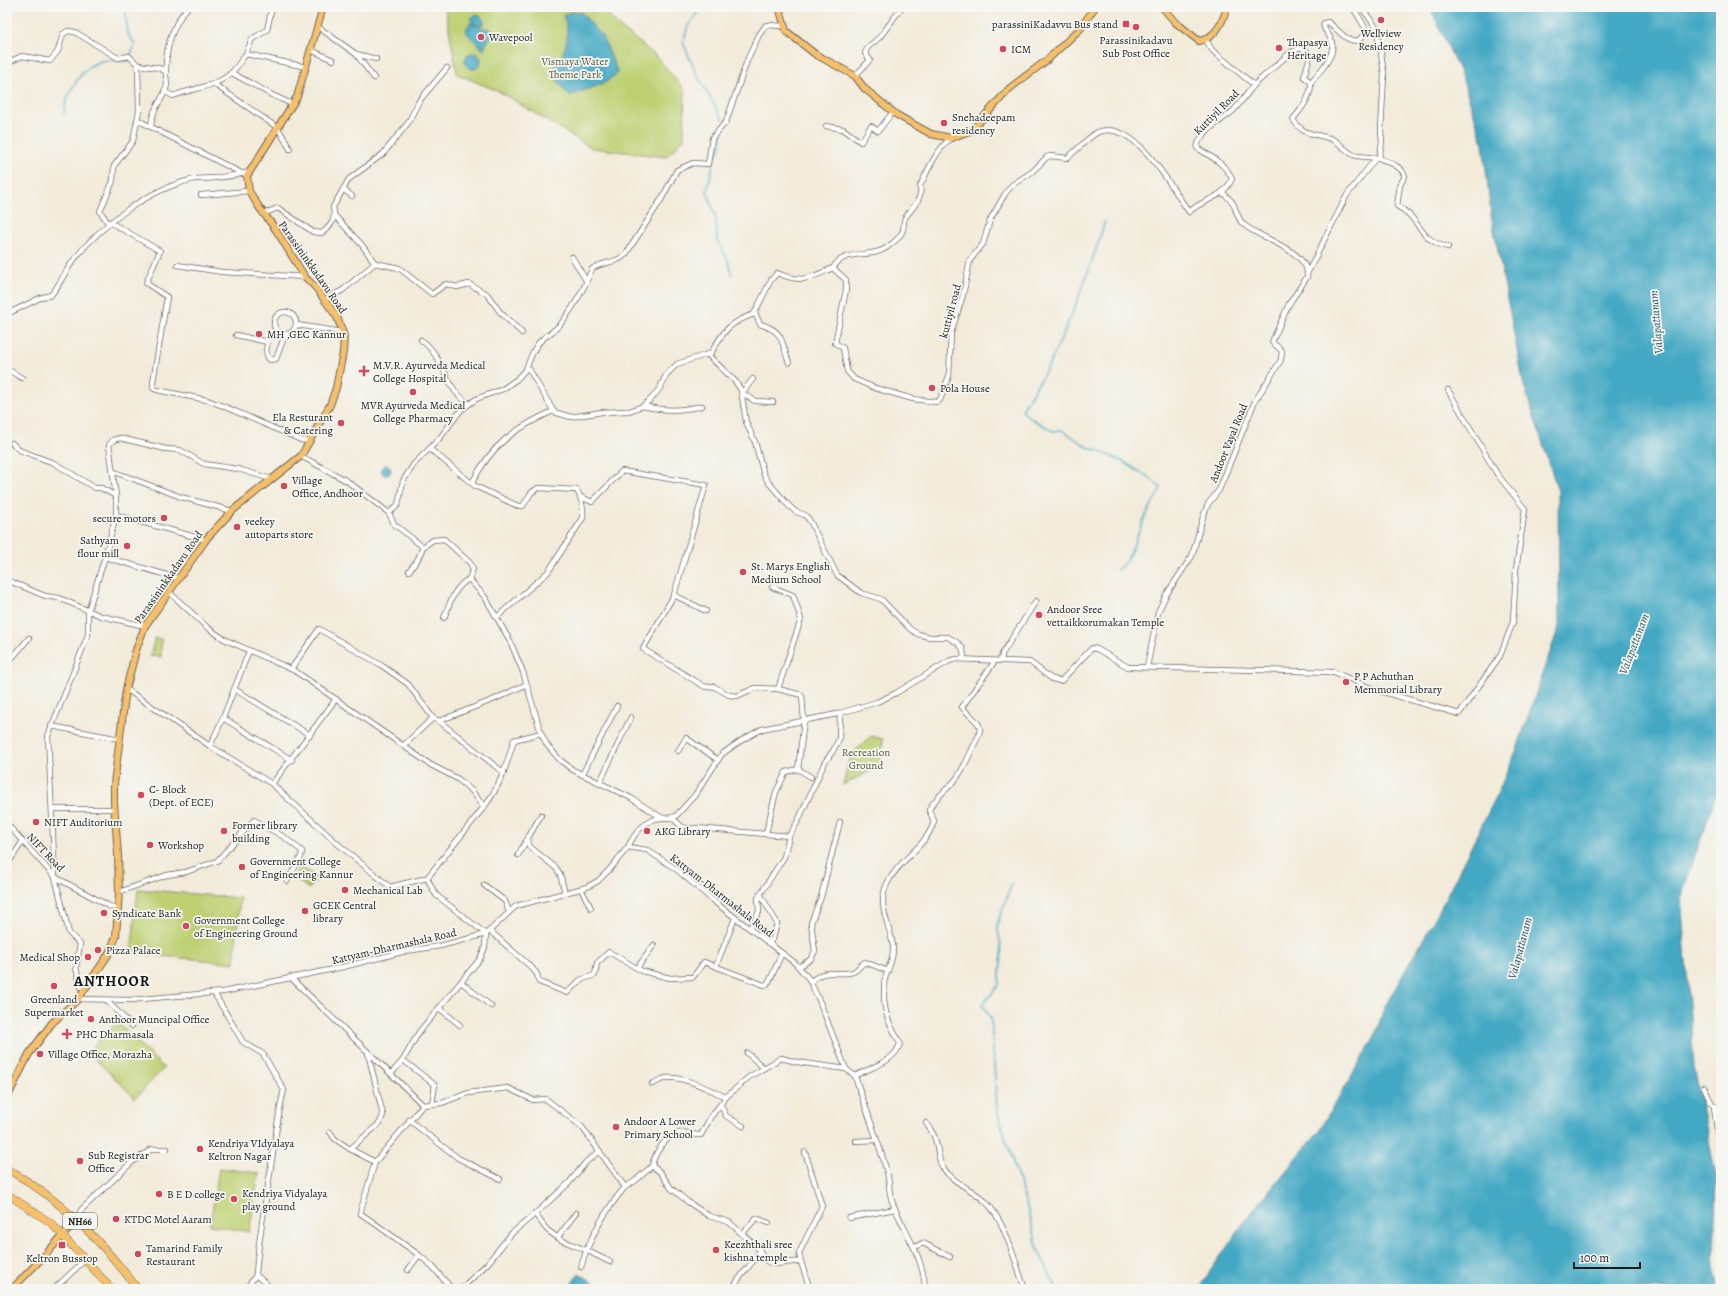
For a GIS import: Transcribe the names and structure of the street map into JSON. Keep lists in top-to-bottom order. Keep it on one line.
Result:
{"streets":{"highway":["NH66"],"main road":["Parassininkkadavu Road"],"street":["Kuttiyil Road","kuttiyil road","Andoor Vayal Road","NIFT Road","Kattyam-Dharmashala Road"]},"crossings":[["Kuttiyil Road","kuttiyil road"],["Parassininkkadavu Road","NIFT Road"],["Parassininkkadavu Road","Kattyam-Dharmashala Road"]],"districts":["ANTHOOR"],"water":["Valapattanam"],"parks":["Vismaya Water Theme Park","Recreation Ground"],"places":{"other":["Wellview Residency","Parassinikadavu Sub Post Office","Wavepool","Thapasya Heritage","ICM","Snehadeepam residency","MH ,GEC Kannur","Pola House","MVR Ayurveda Medical College Pharmacy","Ela Resturant & Catering","Village Office, Andhoor","secure motors","veekey autoparts store","Sathyam flour mill","St. Marys English Medium School","Andoor Sree vettaikkorumakan Temple","P P Achuthan Memmorial Library","C- Block (Dept. of ECE)","NIFT Auditorium","Former library building","AKG Library","Workshop","Government College of Engineering Kannur","Mechanical Lab","GCEK Central library","Syndicate Bank","Government College of Engineering Ground","Pizza Palace","Medical Shop","Greenland Supermarket","Anthoor Muncipal Office","Village Office, Morazha","Andoor A Lower Primary School","Kendriya VIdyalaya Keltron Nagar","Sub Registrar Office","B E D college","Kendriya Vidyalaya play ground","KTDC Motel Aaram","Keezhthali sree kishna temple","Tamarind Family Restaurant"],"transit":["parassiniKadavvu Bus stand","Keltron Busstop"],"health":["M.V.R. Ayurveda Medical College Hospital","PHC Dharmasala"]},"scale_bar":"100 m"}
